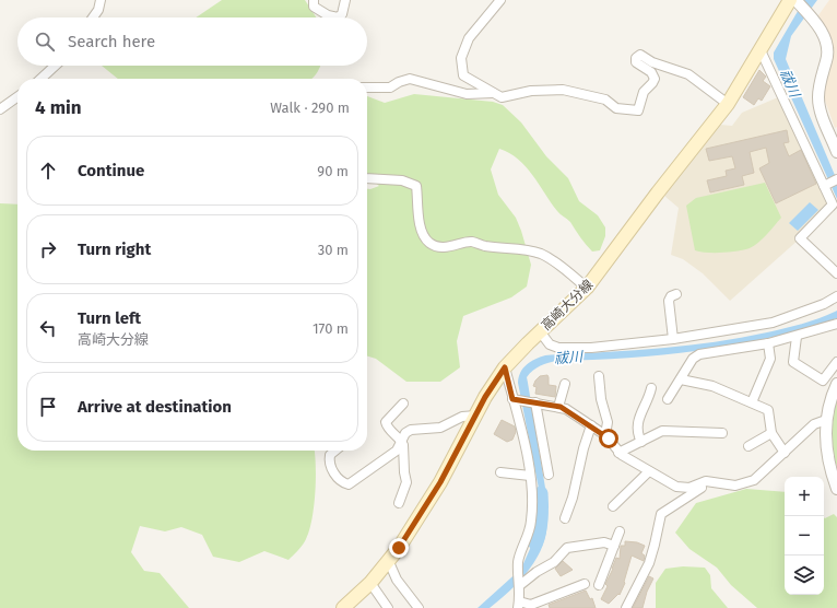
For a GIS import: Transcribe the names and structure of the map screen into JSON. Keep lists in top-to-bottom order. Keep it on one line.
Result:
{"streets":{"main road":["高崎大分線"]},"water":["祓川"],"page":{"search":"Search here","heading":["4 min","Walk · 290 m"],"list":[["Continue","90 m"],["Turn right","30 m"],["Turn left","高崎大分線","170 m"],"Arrive at destination"],"map_buttons":["+","−"]}}
